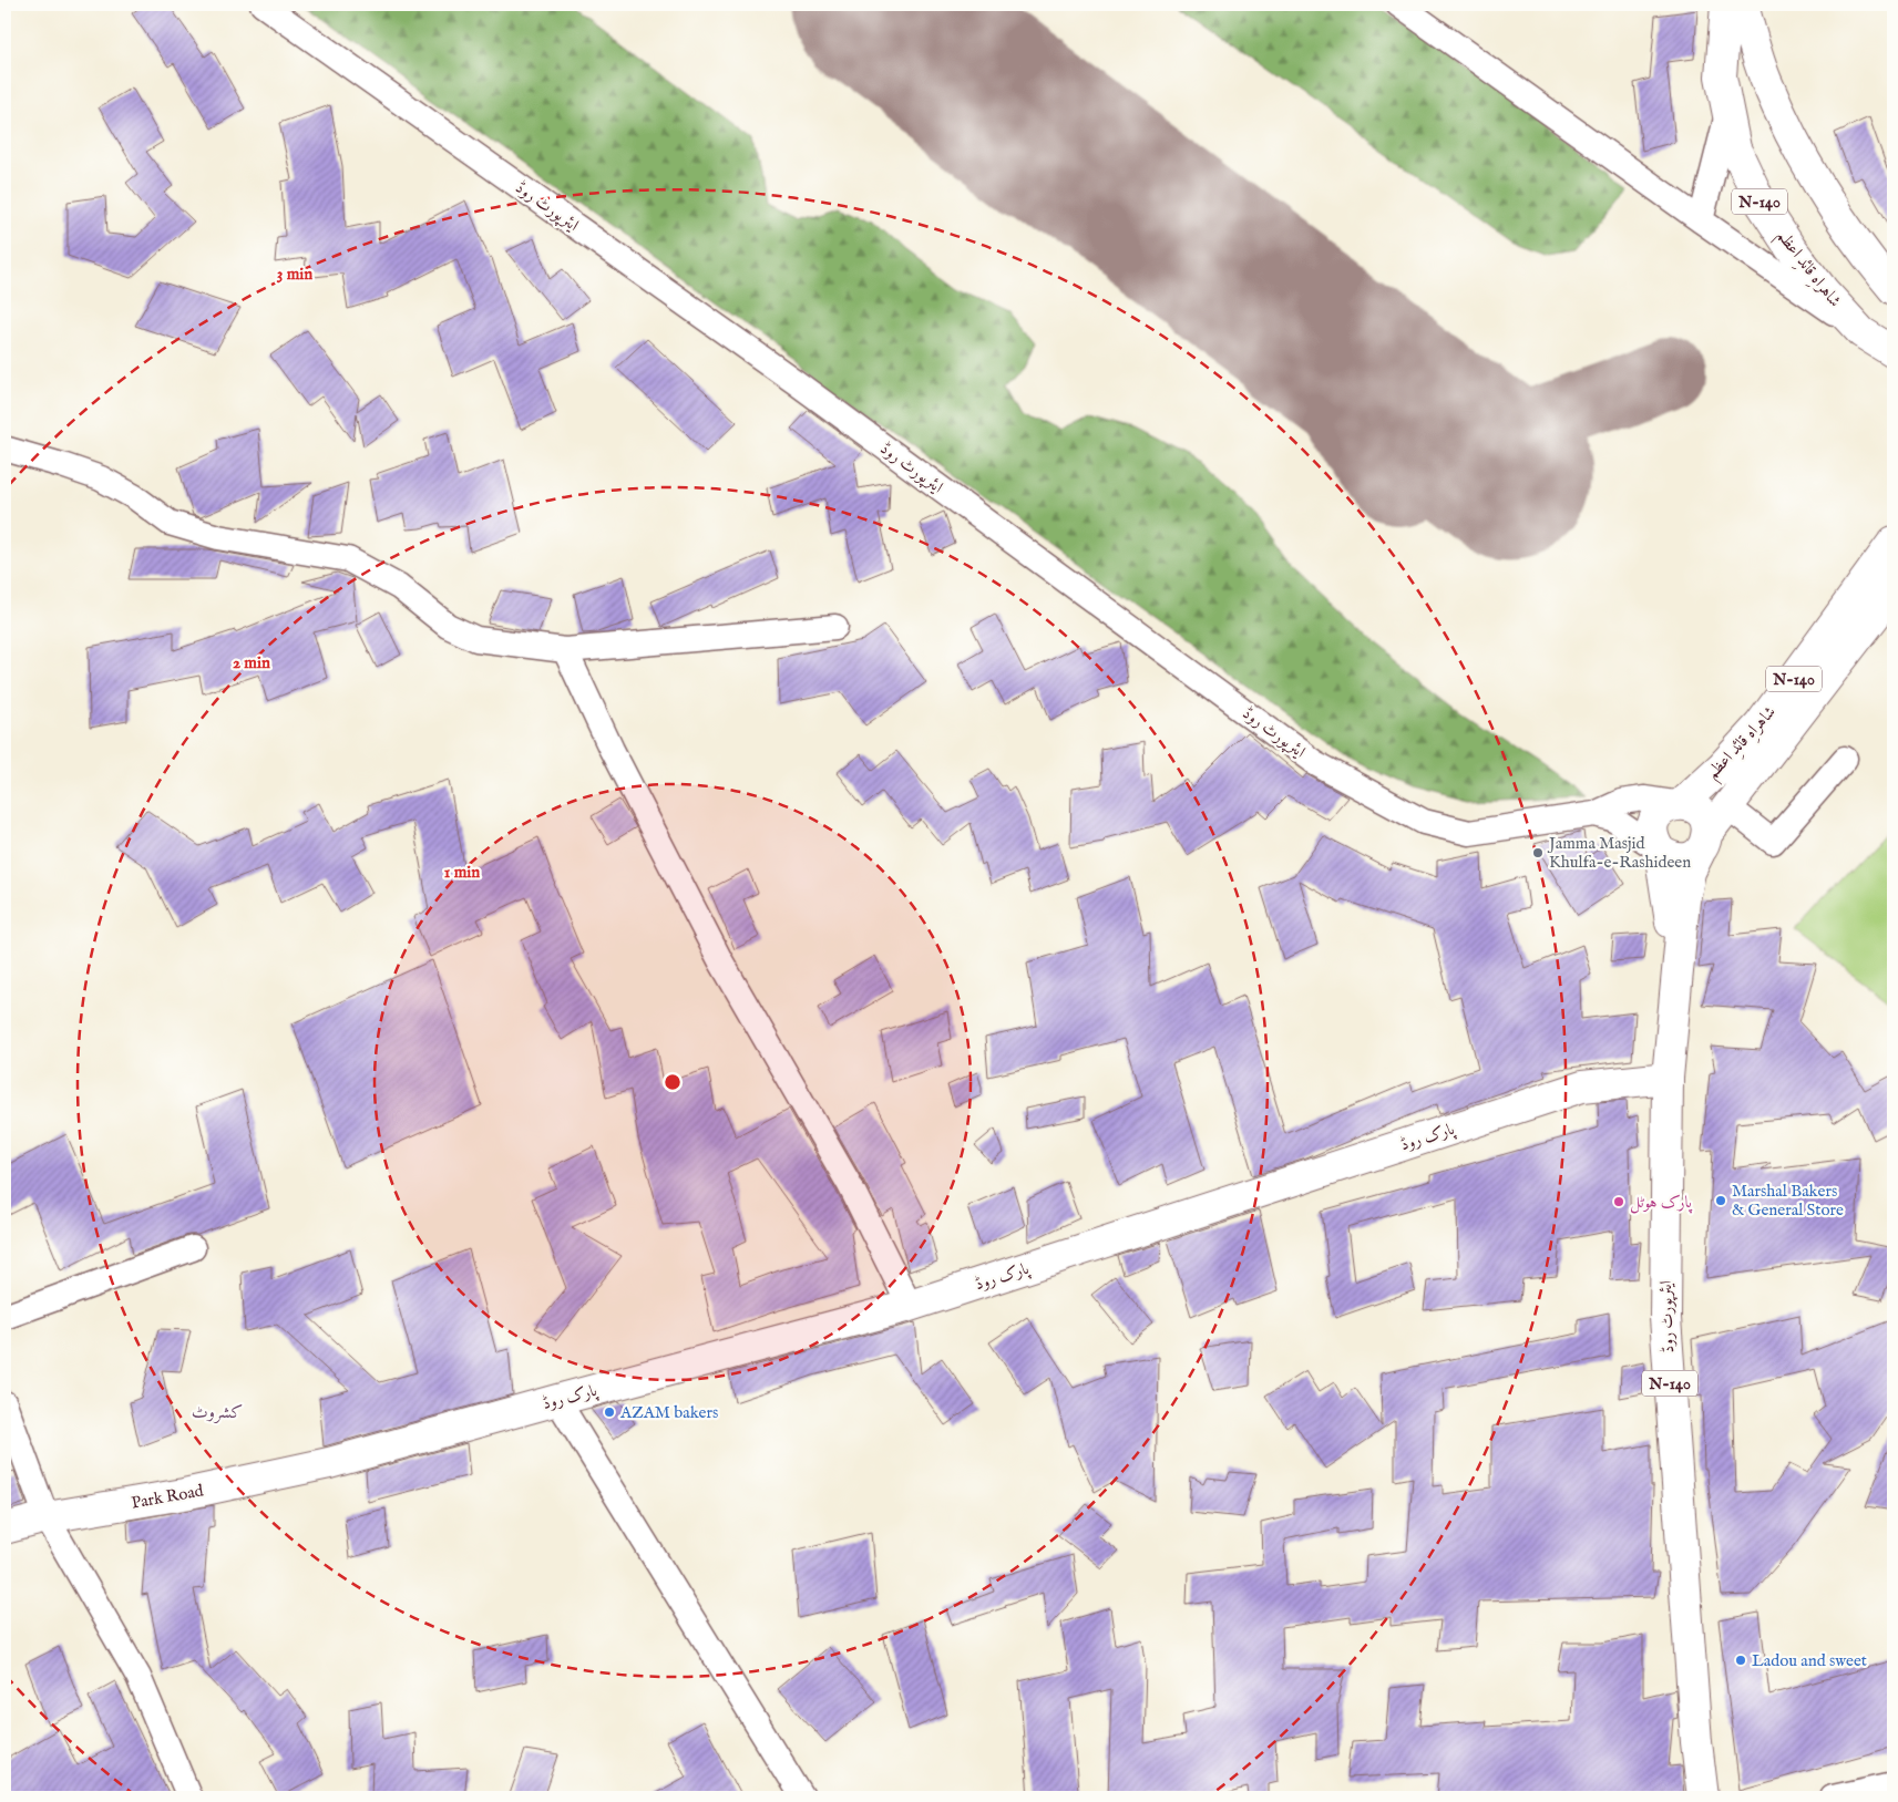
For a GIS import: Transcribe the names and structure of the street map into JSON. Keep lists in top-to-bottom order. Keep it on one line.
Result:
{"streets":{"main road":["N-140","ایئرپورٹ روڈ","شاہراہِ قائدِ اعظم","پارک روڈ","Park Road"]},"crossings":[["N-140","ایئرپورٹ روڈ"],["N-140","شاہراہِ قائدِ اعظم"],["ایئرپورٹ روڈ","شاہراہِ قائدِ اعظم"],["ایئرپورٹ روڈ","پارک روڈ"],["پارک روڈ","Park Road"]],"districts":["کشروٹ"],"places":["Jamma Masjid Khulfa-e-Rashideen","Marshal Bakers & General Store","پارک ہوٹل","AZAM bakers","Ladou and sweet"],"rings":["3 min","2 min","1 min"]}
